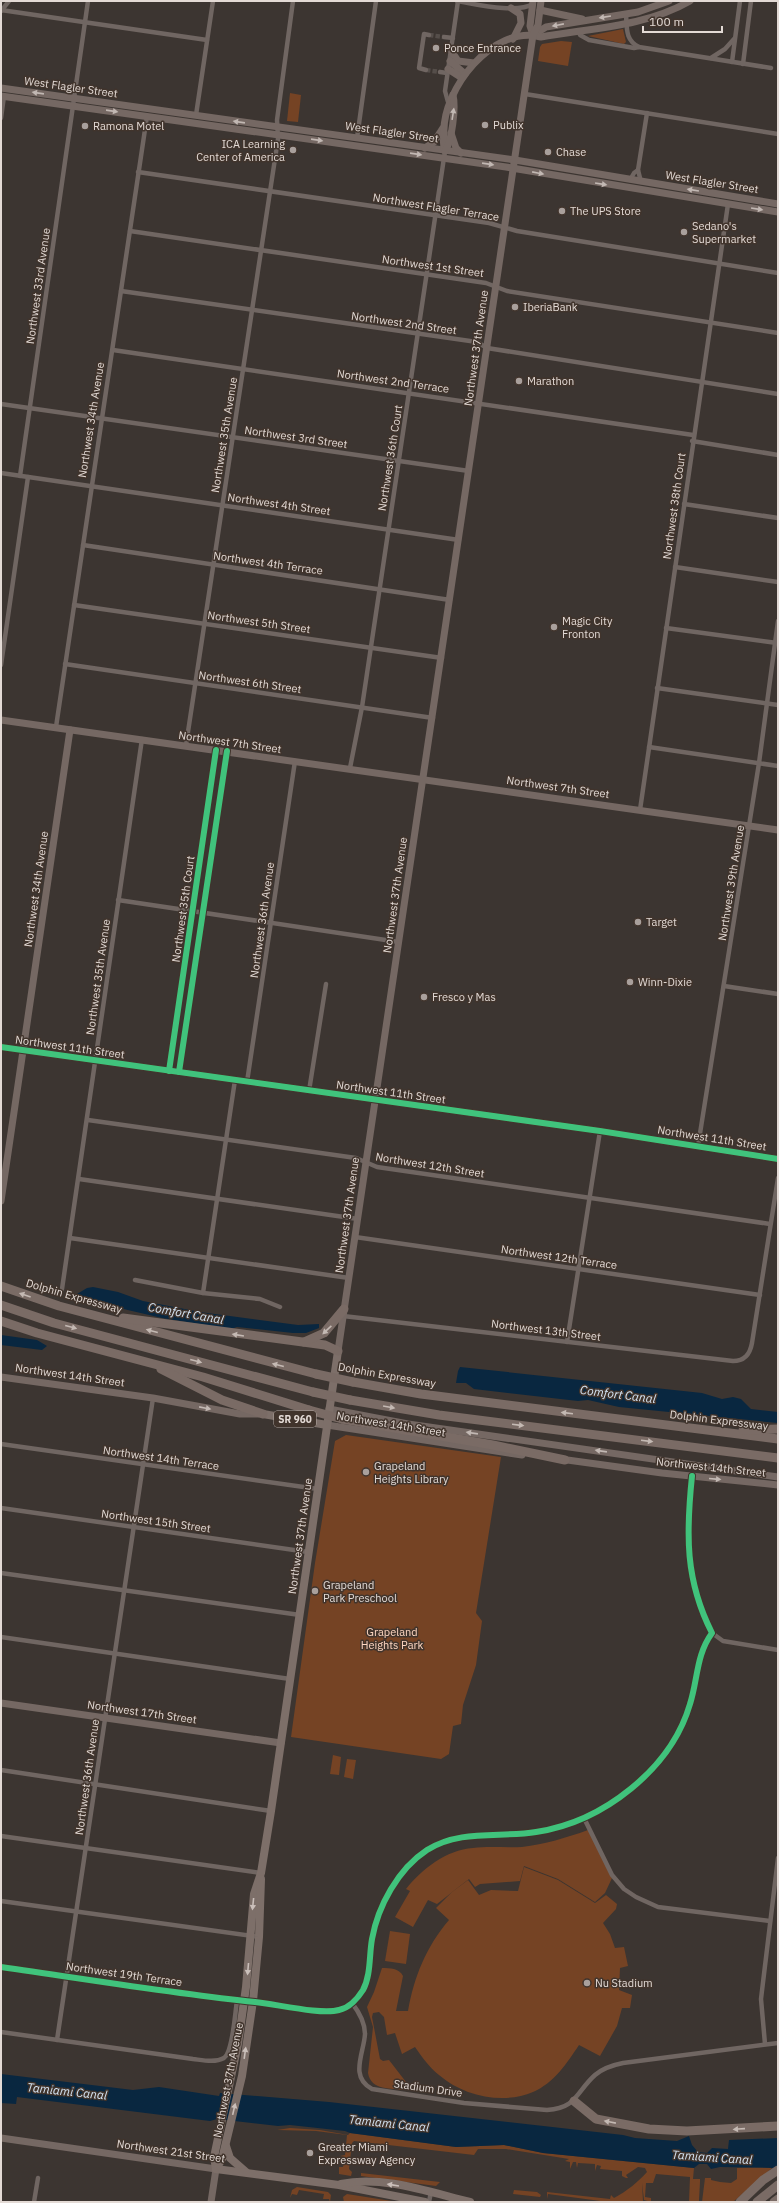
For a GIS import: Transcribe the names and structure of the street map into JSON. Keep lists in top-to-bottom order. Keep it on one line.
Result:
{"streets":{"highway":["Dolphin Expressway"],"main road":["West Flagler Street","Northwest 37th Avenue","Northwest 34th Avenue","Northwest 7th Street","Northwest 11th Street","Northwest 14th Street","SR 960","Northwest 17th Street","Northwest 21st Street"],"street":["Northwest Flagler Terrace","Northwest 1st Street","Northwest 33rd Avenue","Northwest 2nd Street","Northwest 2nd Terrace","Northwest 35th Avenue","Northwest 3rd Street","Northwest 36th Court","Northwest 4th Street","Northwest 38th Court","Northwest 4th Terrace","Northwest 5th Street","Northwest 6th Street","Northwest 39th Avenue","Northwest 35th Court","Northwest 36th Avenue","Northwest 12th Street","Northwest 12th Terrace","Northwest 13th Street","Northwest 14th Terrace","Northwest 15th Street","Northwest 19th Terrace","Stadium Drive"]},"crossings":[["West Flagler Street","Northwest 33rd Avenue"],["West Flagler Street","Northwest 37th Avenue"],["West Flagler Street","Northwest 34th Avenue"],["West Flagler Street","Northwest 35th Avenue"],["West Flagler Street","Northwest 36th Court"],["West Flagler Street","Northwest 38th Court"],["Northwest Flagler Terrace","Northwest 37th Avenue"],["Northwest Flagler Terrace","Northwest 34th Avenue"],["Northwest Flagler Terrace","Northwest 35th Avenue"],["Northwest Flagler Terrace","Northwest 36th Court"],["Northwest Flagler Terrace","Northwest 38th Court"],["Northwest 1st Street","Northwest 37th Avenue"],["Northwest 1st Street","Northwest 34th Avenue"],["Northwest 1st Street","Northwest 35th Avenue"],["Northwest 1st Street","Northwest 36th Court"],["Northwest 1st Street","Northwest 38th Court"],["Northwest 33rd Avenue","Northwest 3rd Street"],["Northwest 33rd Avenue","Northwest 4th Street"],["Northwest 2nd Street","Northwest 37th Avenue"],["Northwest 2nd Street","Northwest 34th Avenue"],["Northwest 2nd Street","Northwest 35th Avenue"],["Northwest 2nd Street","Northwest 36th Court"],["Northwest 2nd Street","Northwest 38th Court"],["Northwest 37th Avenue","Northwest 2nd Terrace"],["Northwest 37th Avenue","Northwest 3rd Street"],["Northwest 37th Avenue","Northwest 4th Street"],["Northwest 37th Avenue","Northwest 4th Terrace"],["Northwest 37th Avenue","Northwest 5th Street"],["Northwest 37th Avenue","Northwest 6th Street"],["Northwest 37th Avenue","Northwest 7th Street"],["Northwest 37th Avenue","Northwest 11th Street"],["Northwest 37th Avenue","Northwest 12th Street"],["Northwest 37th Avenue","Northwest 12th Terrace"],["Northwest 37th Avenue","Northwest 13th Street"],["Northwest 37th Avenue","Northwest 14th Street"],["Northwest 37th Avenue","Northwest 14th Terrace"],["Northwest 37th Avenue","Northwest 15th Street"],["Northwest 37th Avenue","Northwest 17th Street"],["Northwest 37th Avenue","Northwest 19th Terrace"],["Northwest 37th Avenue","Northwest 21st Street"],["Northwest 2nd Terrace","Northwest 34th Avenue"],["Northwest 2nd Terrace","Northwest 35th Avenue"],["Northwest 2nd Terrace","Northwest 36th Court"],["Northwest 2nd Terrace","Northwest 38th Court"],["Northwest 34th Avenue","Northwest 3rd Street"],["Northwest 34th Avenue","Northwest 4th Street"],["Northwest 34th Avenue","Northwest 4th Terrace"],["Northwest 34th Avenue","Northwest 5th Street"],["Northwest 34th Avenue","Northwest 6th Street"],["Northwest 34th Avenue","Northwest 7th Street"],["Northwest 34th Avenue","Northwest 11th Street"],["Northwest 35th Avenue","Northwest 3rd Street"],["Northwest 35th Avenue","Northwest 4th Street"],["Northwest 35th Avenue","Northwest 4th Terrace"],["Northwest 35th Avenue","Northwest 5th Street"],["Northwest 35th Avenue","Northwest 6th Street"],["Northwest 35th Avenue","Northwest 7th Street"],["Northwest 35th Avenue","Northwest 11th Street"],["Northwest 35th Avenue","Northwest 12th Street"],["Northwest 3rd Street","Northwest 36th Court"],["Northwest 36th Court","Northwest 4th Street"],["Northwest 36th Court","Northwest 4th Terrace"],["Northwest 36th Court","Northwest 5th Street"],["Northwest 36th Court","Northwest 6th Street"],["Northwest 36th Court","Northwest 7th Street"],["Northwest 38th Court","Northwest 7th Street"],["Northwest 7th Street","Northwest 39th Avenue"],["Northwest 7th Street","Northwest 35th Court"],["Northwest 7th Street","Northwest 36th Avenue"],["Northwest 39th Avenue","Northwest 11th Street"],["Northwest 35th Court","Northwest 11th Street"],["Northwest 36th Avenue","Northwest 11th Street"],["Northwest 36th Avenue","Northwest 14th Street"],["Northwest 36th Avenue","Northwest 14th Terrace"],["Northwest 36th Avenue","Northwest 15th Street"],["Northwest 36th Avenue","Northwest 17th Street"],["Northwest 36th Avenue","Northwest 19th Terrace"],["Northwest 12th Terrace","Northwest 13th Street"],["Northwest 19th Terrace","Stadium Drive"]],"water":["Comfort Canal","Tamiami Canal"],"parks":["Grapeland Heights Park"],"places":["Ponce Entrance","Publix","Ramona Motel","ICA Learning Center of America","Chase","The UPS Store","Sedano's Supermarket","IberiaBank","Marathon","Magic City Fronton","Target","Winn-Dixie","Fresco y Mas","Grapeland Heights Library","Grapeland Park Preschool","Nu Stadium","Greater Miami Expressway Agency"],"scale_bar":"100 m"}
